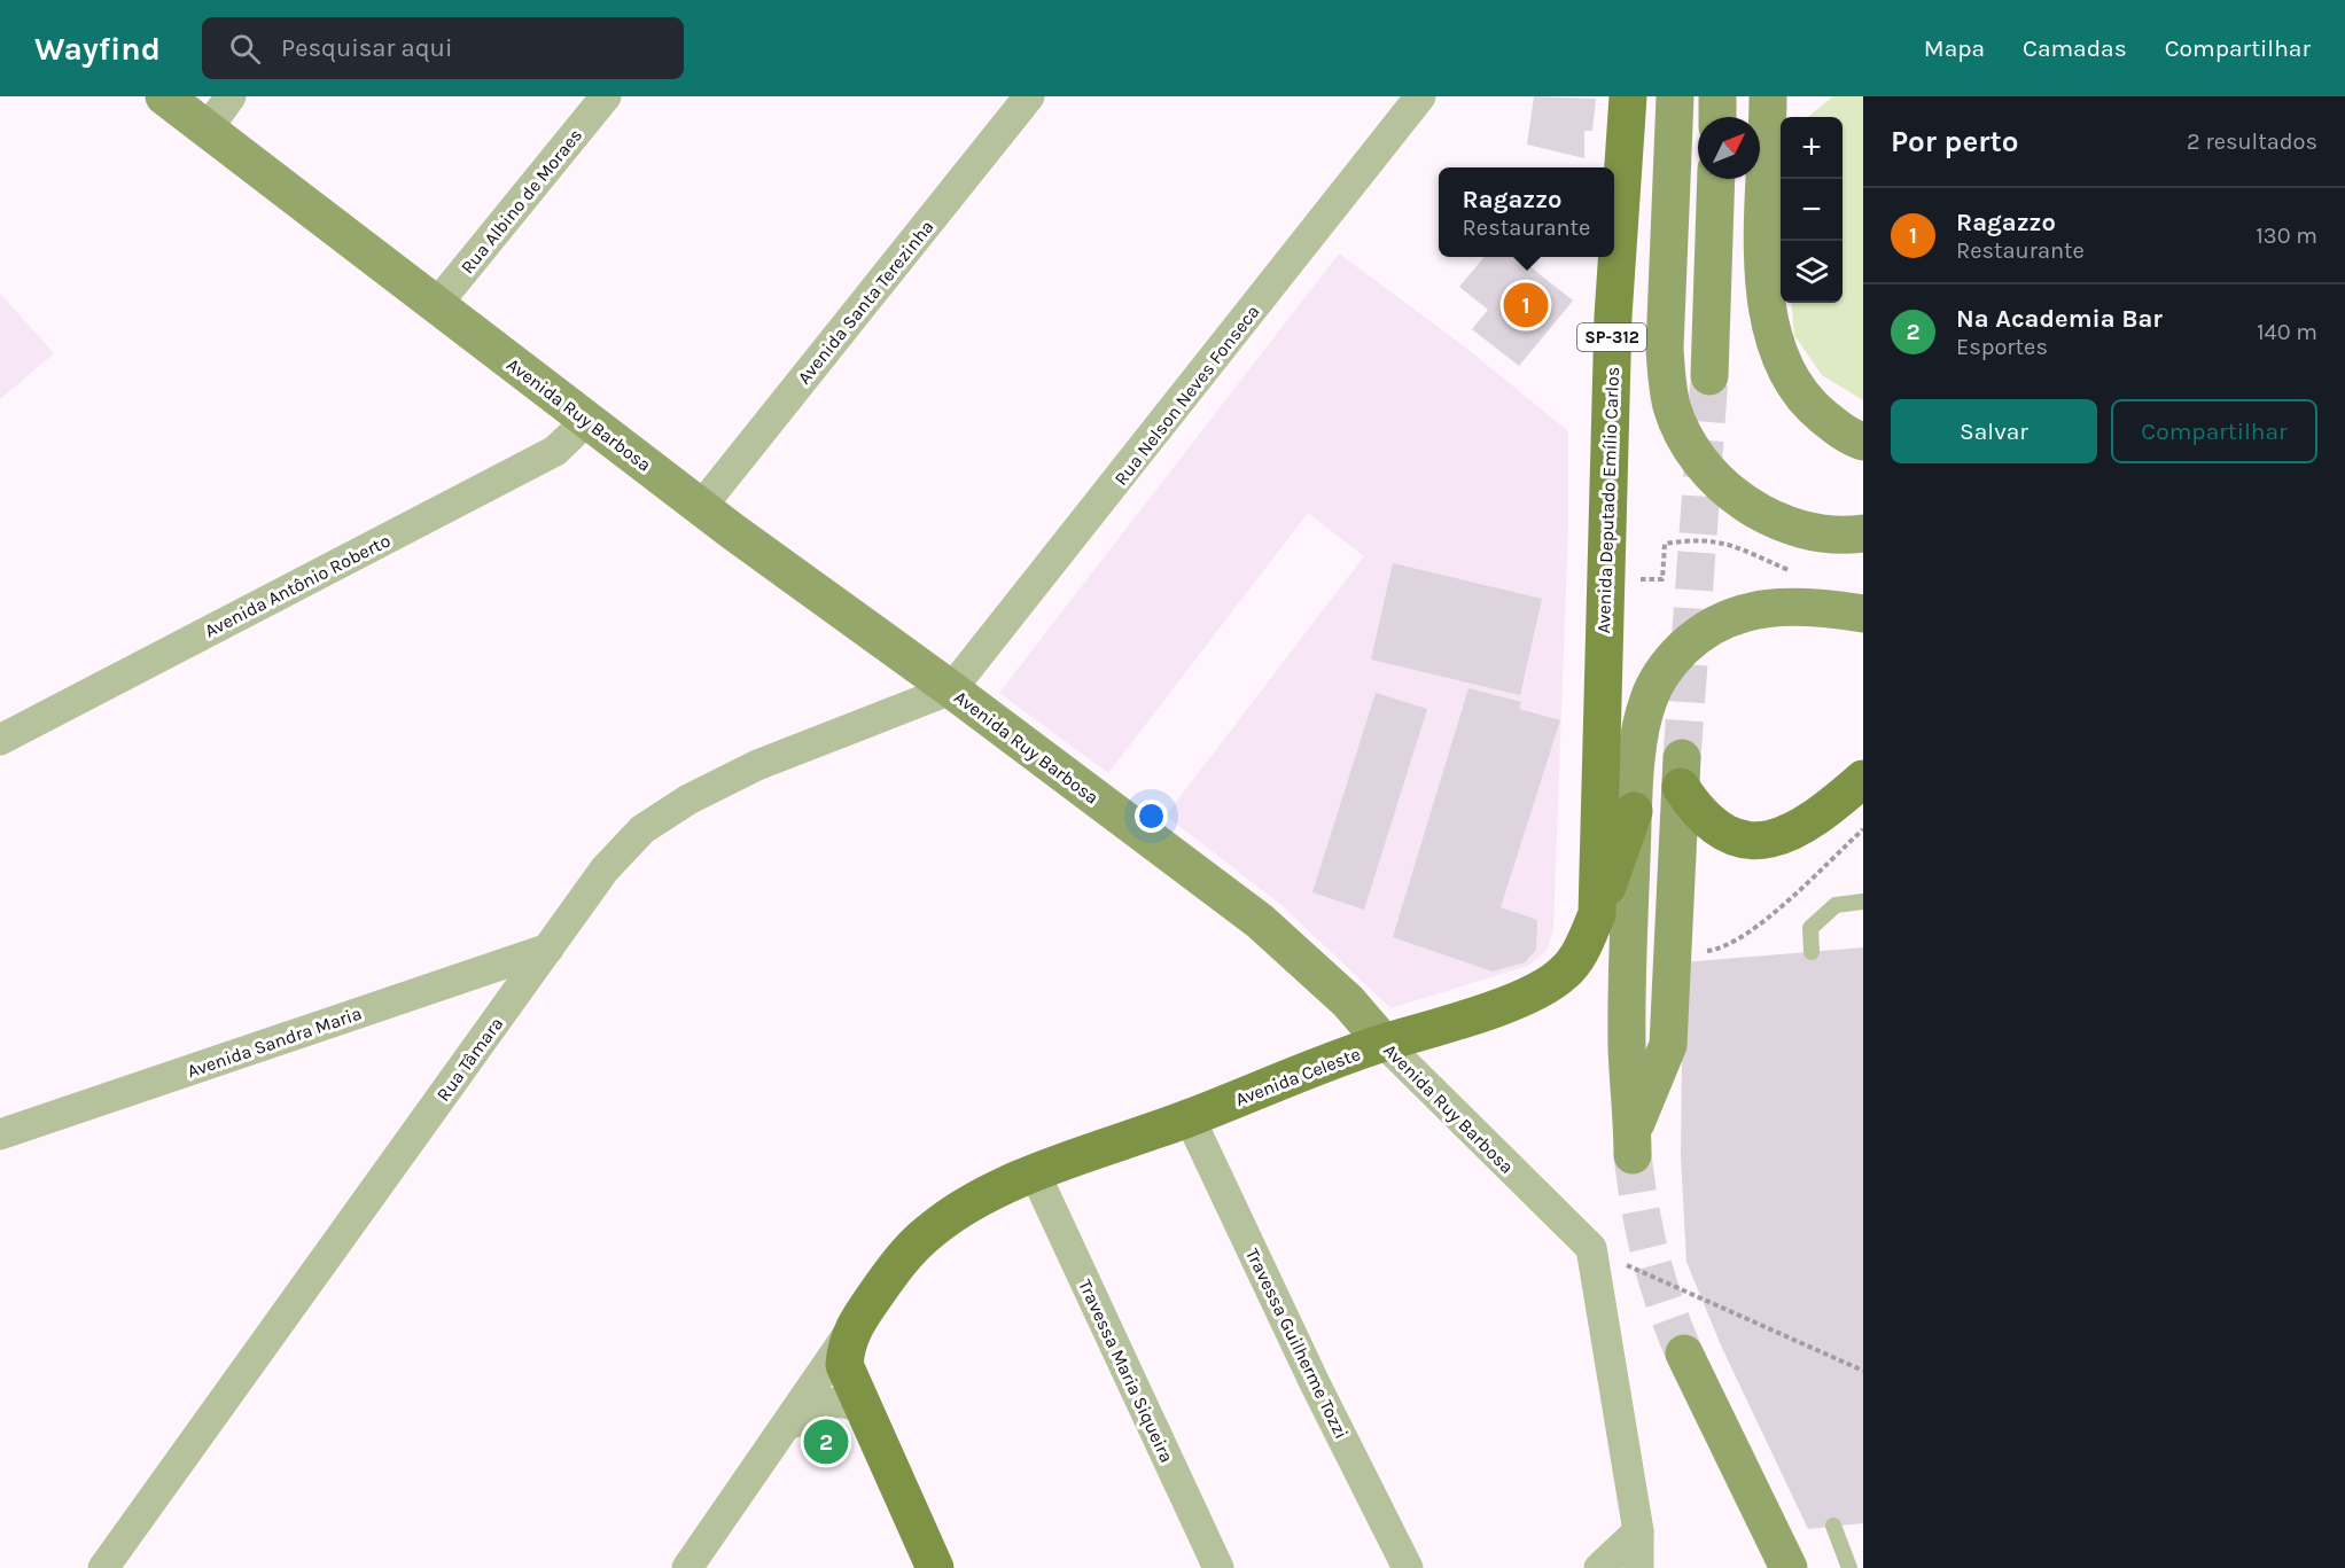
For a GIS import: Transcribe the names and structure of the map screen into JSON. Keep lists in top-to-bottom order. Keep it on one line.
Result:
{"streets":{"main road":["SP-312","Avenida Ruy Barbosa","Avenida Deputado Emílio Carlos","Avenida Celeste"],"street":["Rua Albino de Moraes","Avenida Santa Terezinha","Rua Nelson Neves Fonseca","Avenida Antônio Roberto","Avenida Sandra Maria","Rua Tâmara","Travessa Guilherme Tozzi","Travessa Maria Siqueira"]},"crossings":[["Rua Albino de Moraes","Avenida Ruy Barbosa"],["Avenida Santa Terezinha","Avenida Ruy Barbosa"],["Rua Nelson Neves Fonseca","Avenida Ruy Barbosa"],["Rua Nelson Neves Fonseca","Rua Tâmara"],["Avenida Ruy Barbosa","Avenida Antônio Roberto"],["Avenida Ruy Barbosa","Rua Tâmara"],["Avenida Ruy Barbosa","Avenida Celeste"],["Avenida Deputado Emílio Carlos","Avenida Celeste"],["Avenida Sandra Maria","Rua Tâmara"],["Avenida Celeste","Travessa Guilherme Tozzi"],["Avenida Celeste","Travessa Maria Siqueira"]],"north":"top right","page":{"header":"Wayfind","search":"Pesquisar aqui","nav":["Mapa","Camadas","Compartilhar"],"heading":["Por perto","2 resultados"],"map_buttons":["+","−"],"popup":["Ragazzo","Restaurante"],"list":[{"mark":"1","name":"Ragazzo","note":"Restaurante","value":"130 m"},{"mark":"2","name":"Na Academia Bar","note":"Esportes","value":"140 m"}],"pins":["1","2"],"buttons":["Salvar","Compartilhar"]}}
